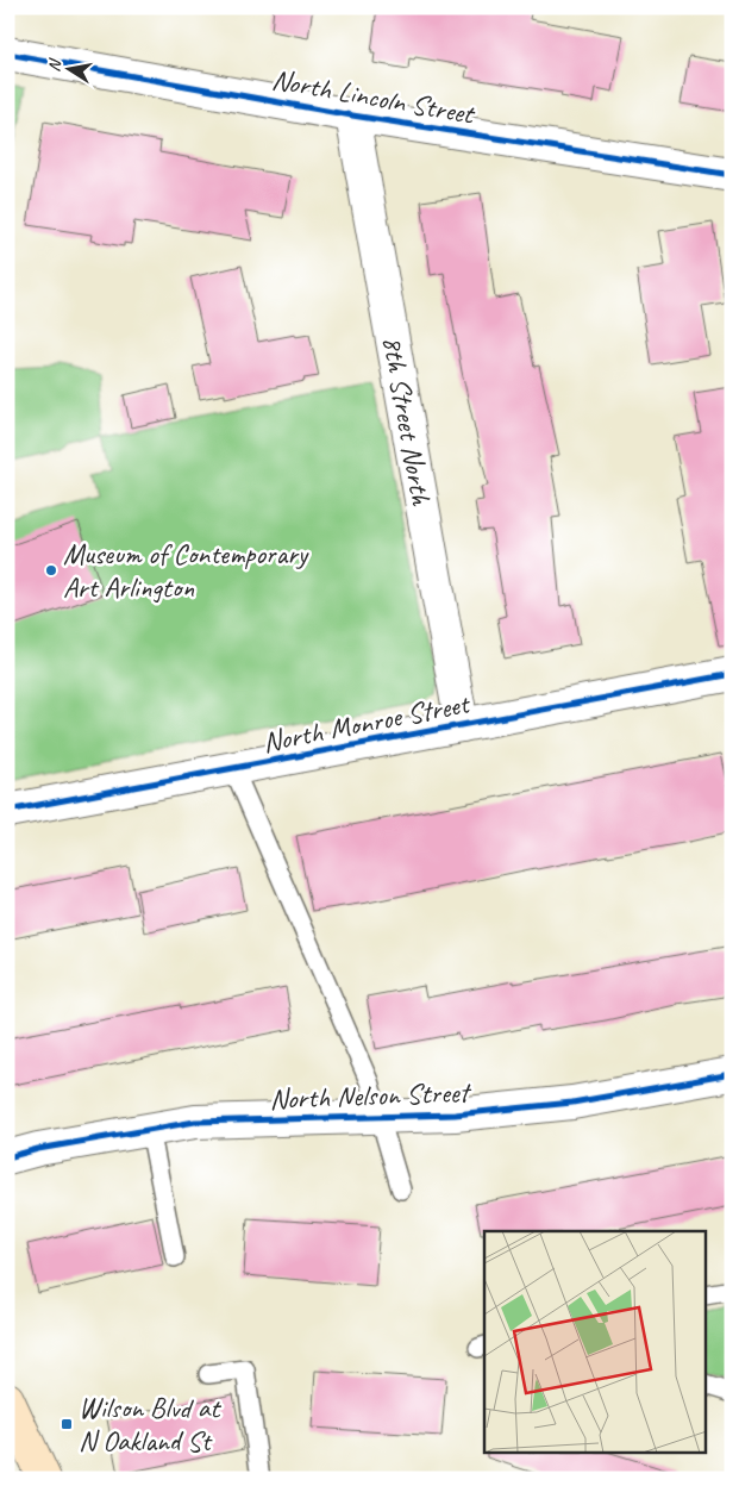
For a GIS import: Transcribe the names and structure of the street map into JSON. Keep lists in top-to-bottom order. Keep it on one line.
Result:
{"streets":{"street":["North Lincoln Street","8th Street North","North Monroe Street","North Nelson Street"]},"crossings":[["North Lincoln Street","8th Street North"],["8th Street North","North Monroe Street"]],"places":{"other":["Museum of Contemporary Art Arlington"],"transit":["Wilson Blvd at N Oakland St"]},"north":"left"}
